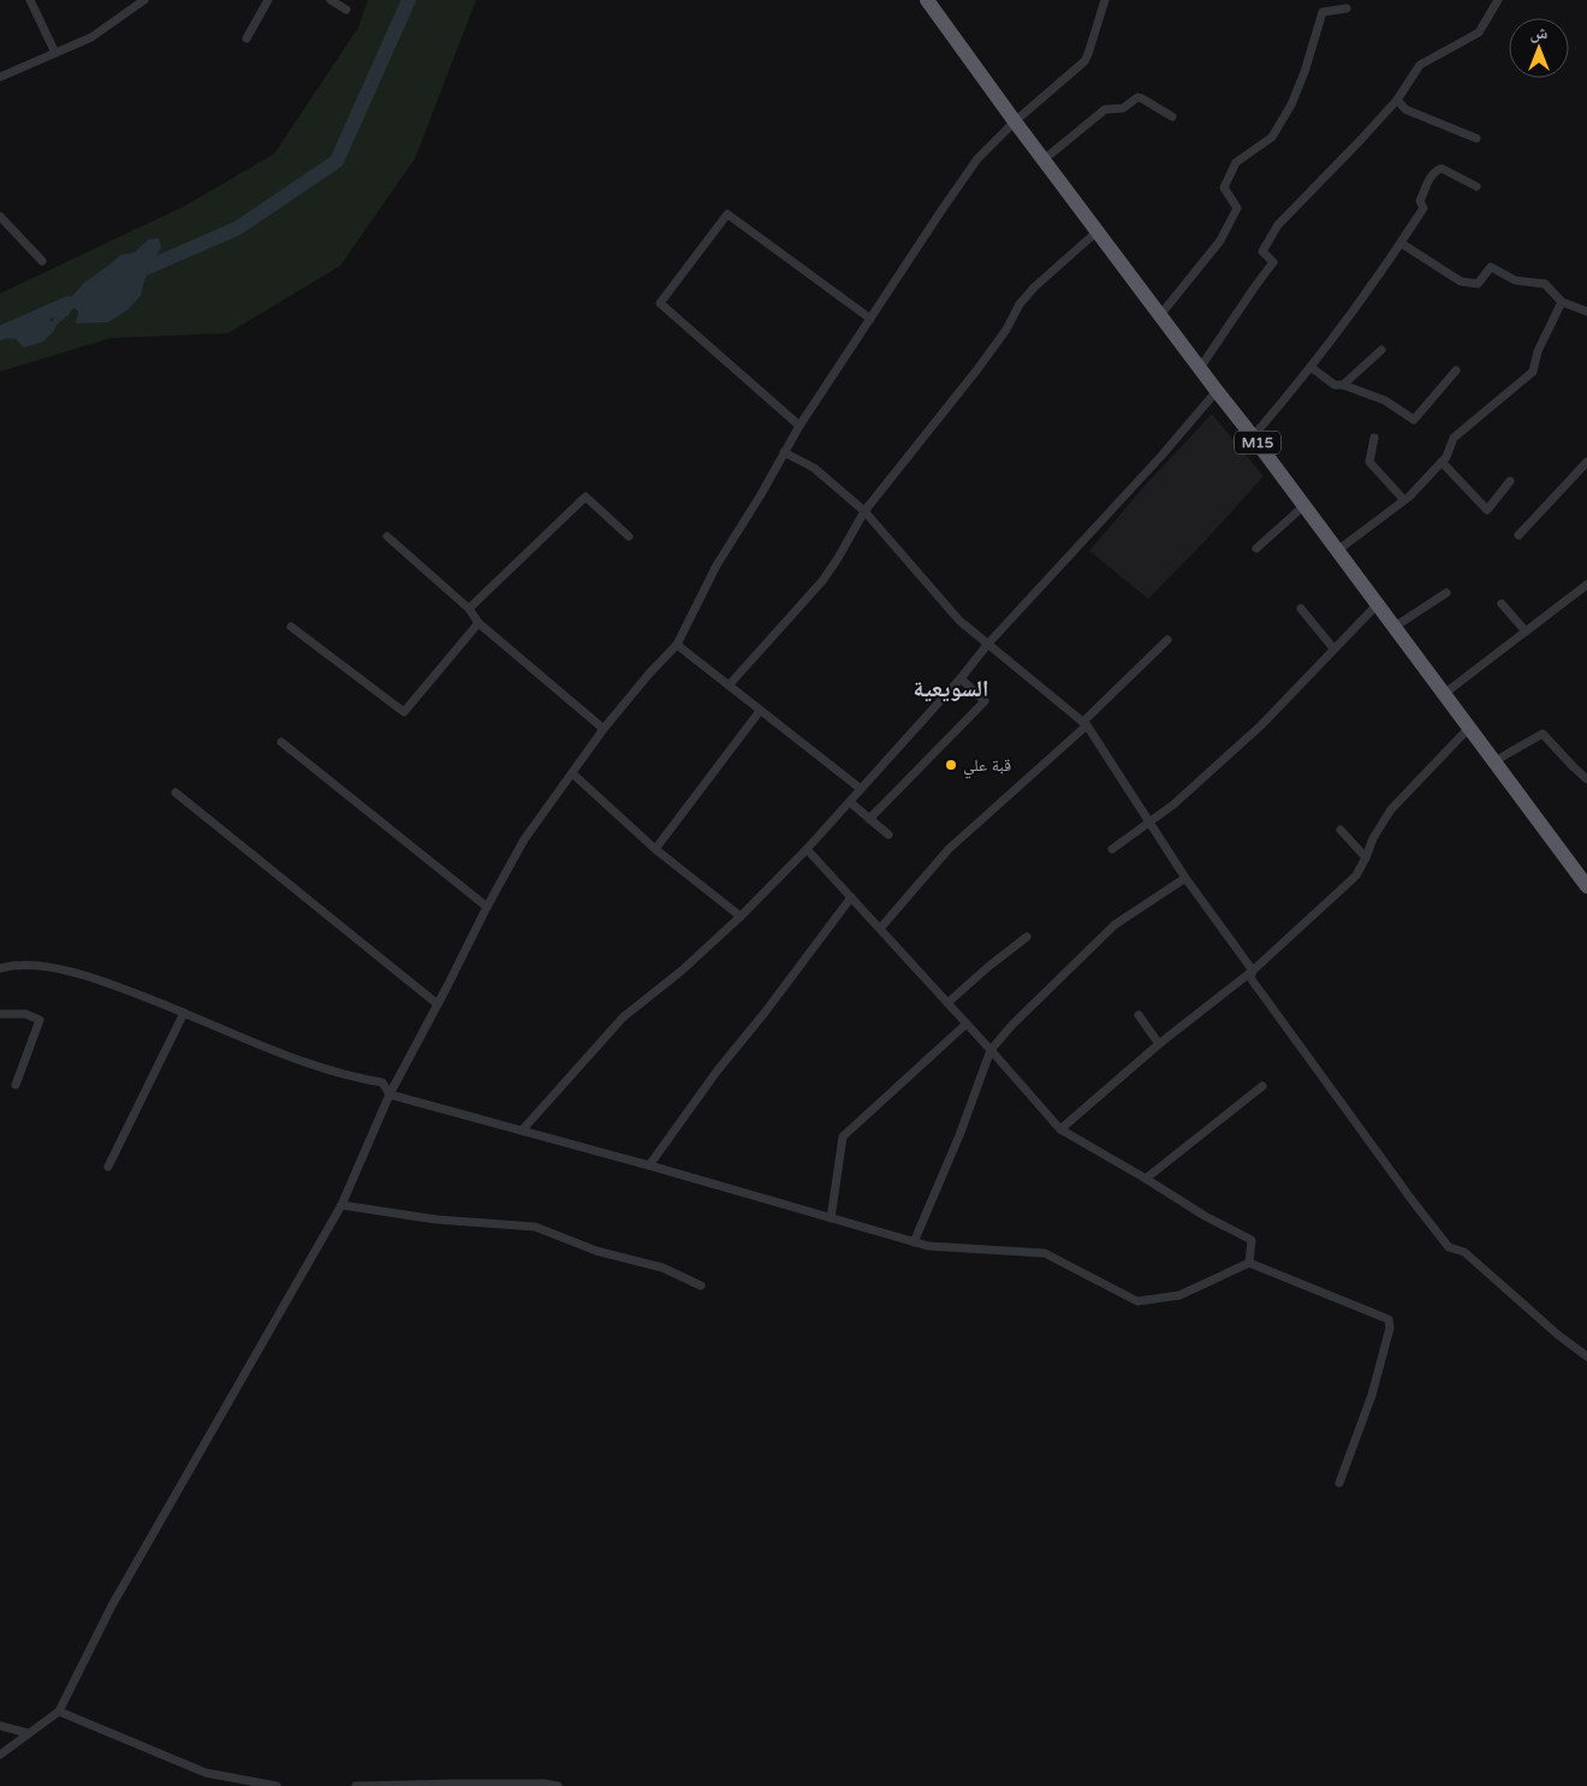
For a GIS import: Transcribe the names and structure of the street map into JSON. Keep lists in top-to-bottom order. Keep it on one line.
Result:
{"streets":{"highway":["M15"]},"districts":["السويعية"],"places":["قبة علي"],"north":"top"}
